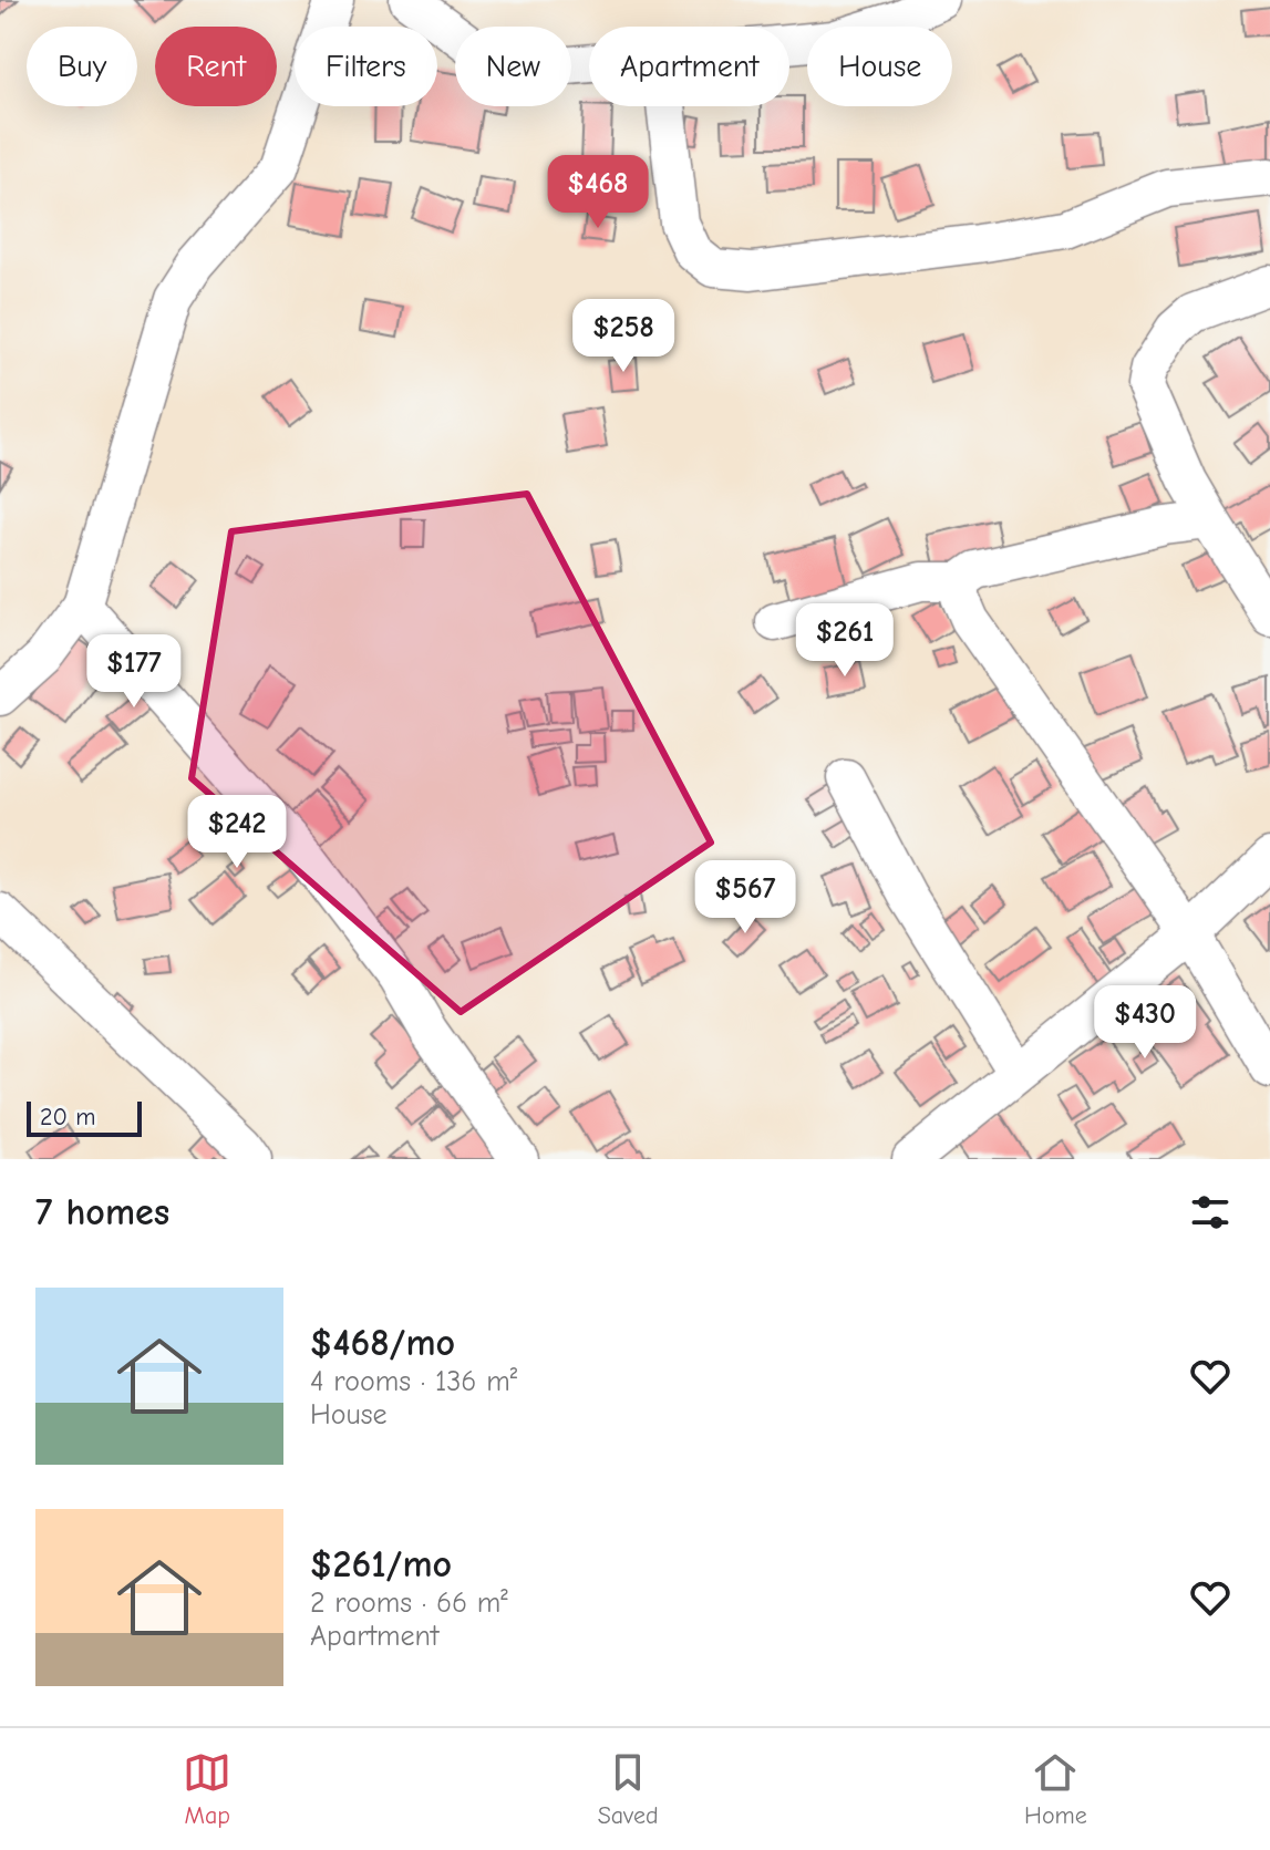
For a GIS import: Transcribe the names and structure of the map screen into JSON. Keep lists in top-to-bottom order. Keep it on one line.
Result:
{"scale_bar":"20 m","page":{"chip":["Buy","Rent","Filters","New","Apartment","House"],"price":["$468","$258","$261","$177","$242","$567","$430"],"scale":"20 m","heading":"7 homes","list":[{"name":"$468/mo","note":"4 rooms · 136 m² · House"},{"name":"$261/mo","note":"2 rooms · 66 m² · Apartment"}],"tabs":["Map","Saved","Home"]}}
